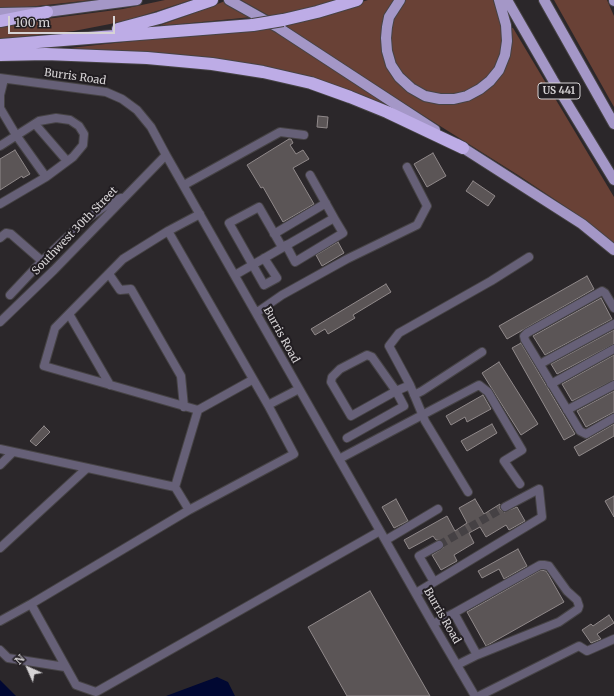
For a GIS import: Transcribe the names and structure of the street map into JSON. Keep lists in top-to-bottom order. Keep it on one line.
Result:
{"streets":{"main road":["US 441"],"street":["Burris Road","Southwest 30th Street"]},"crossings":[["Burris Road","Southwest 30th Street"]],"scale_bar":"100 m","north":"top left"}
